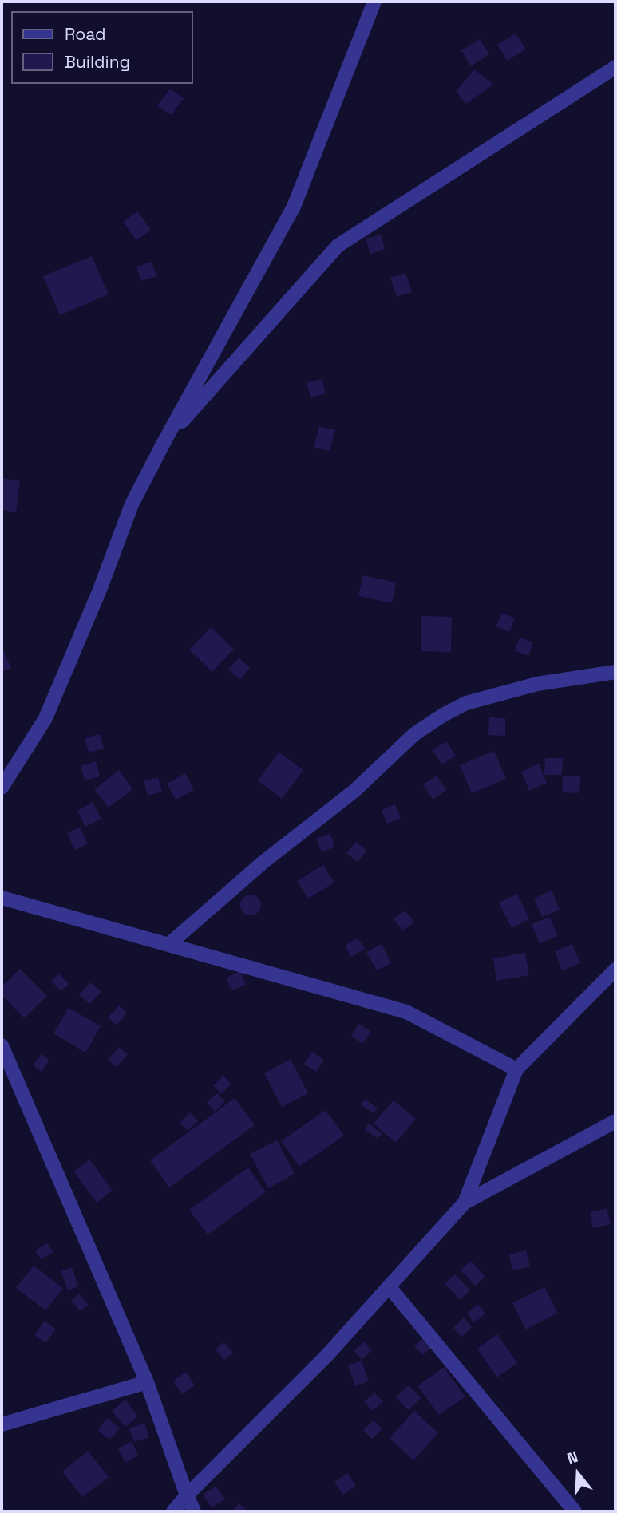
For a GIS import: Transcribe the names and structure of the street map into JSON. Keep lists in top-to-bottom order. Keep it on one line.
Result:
{"legend":["Road","Building"],"north":"top"}
